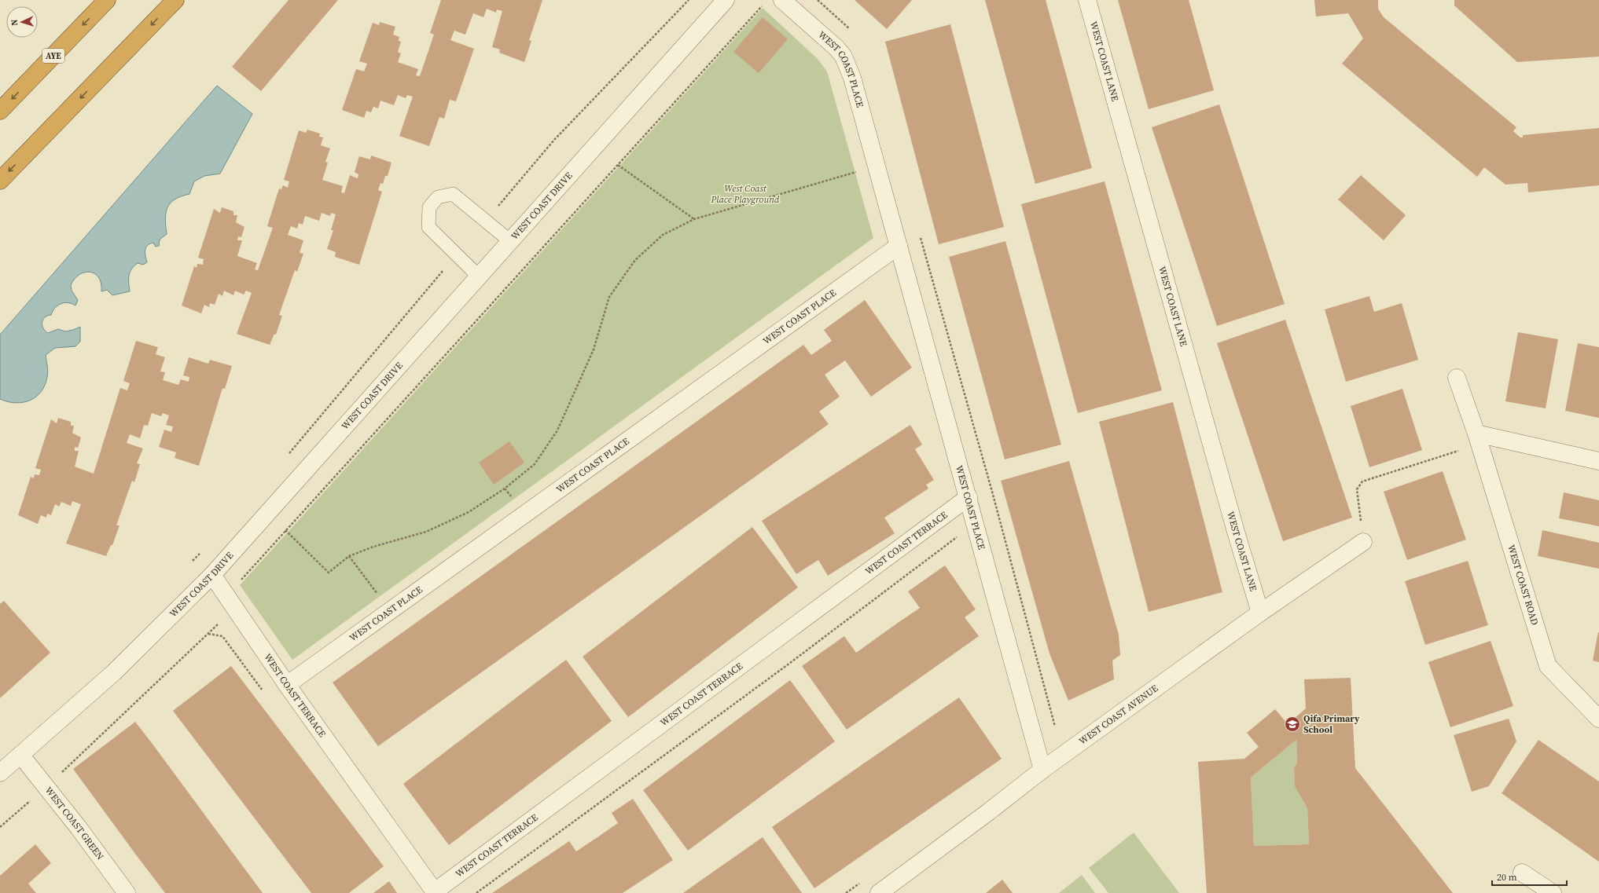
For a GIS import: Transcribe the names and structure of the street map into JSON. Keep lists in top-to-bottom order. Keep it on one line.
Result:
{"streets":{"highway":["AYE"],"street":["WEST COAST LANE","WEST COAST PLACE","WEST COAST DRIVE","WEST COAST TERRACE","WEST COAST ROAD","WEST COAST AVENUE","WEST COAST GREEN"]},"crossings":[["WEST COAST LANE","WEST COAST AVENUE"],["WEST COAST PLACE","WEST COAST TERRACE"],["WEST COAST PLACE","WEST COAST AVENUE"],["WEST COAST DRIVE","WEST COAST TERRACE"],["WEST COAST DRIVE","WEST COAST GREEN"]],"parks":["West Coast Place Playground"],"places":{"school or university":["Qifa Primary School"]},"scale_bar":"20 m","north":"left"}
